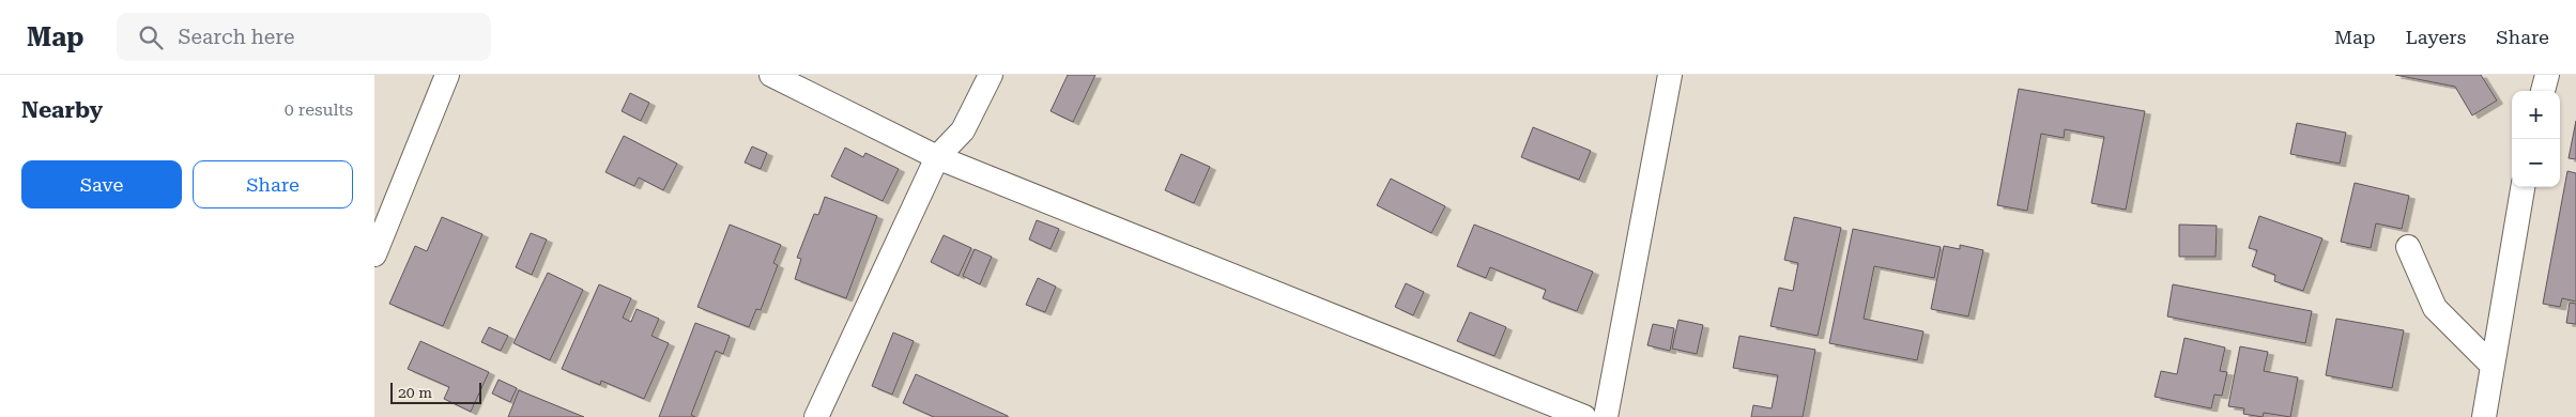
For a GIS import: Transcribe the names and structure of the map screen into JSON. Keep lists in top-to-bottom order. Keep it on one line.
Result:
{"scale_bar":"20 m","page":{"header":"Map","search":"Search here","nav":["Map","Layers","Share"],"heading":["Nearby","0 results"],"map_buttons":["+","−"],"buttons":["Save","Share"],"scale":"20 m"}}
